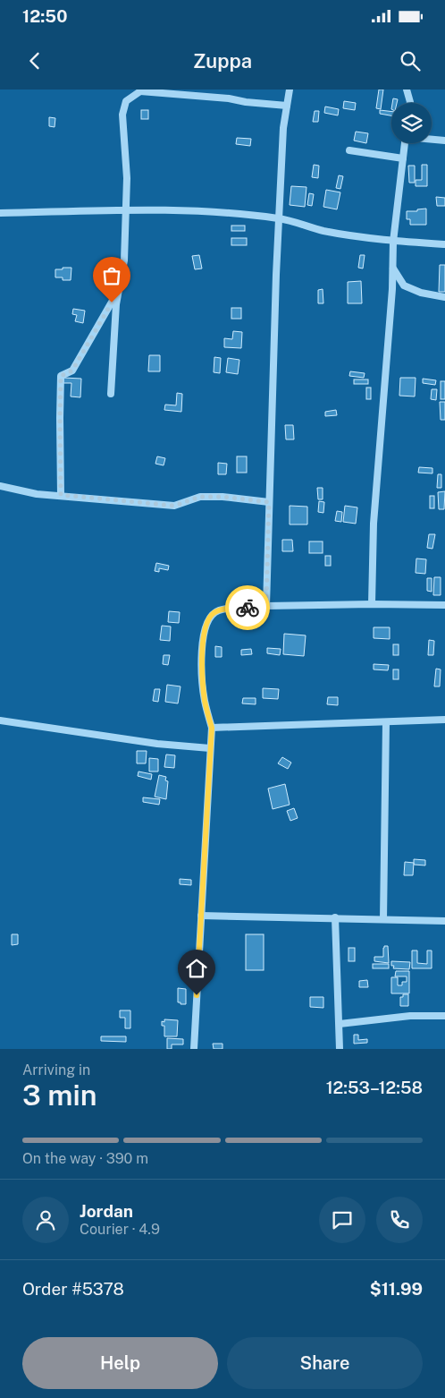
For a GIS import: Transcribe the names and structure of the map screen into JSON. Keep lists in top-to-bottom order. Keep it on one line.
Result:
{"page":{"status":"12:50","header":"Zuppa","heading":["3 min","Arriving in","12:53–12:58"],"panel":["Jordan","Courier · 4.9","Order #5378","$11.99"],"bar":"On the way · 390 m","buttons":["Help","Share"]}}
